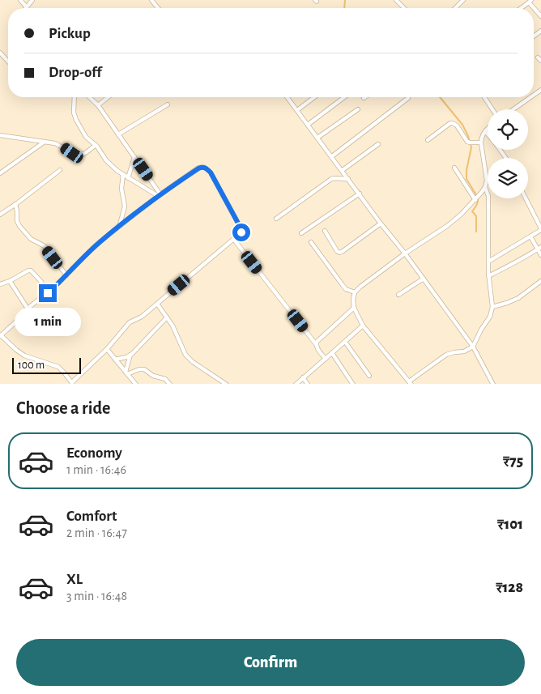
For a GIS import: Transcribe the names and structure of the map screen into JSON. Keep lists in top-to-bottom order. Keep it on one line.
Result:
{"scale_bar":"100 m","page":{"banner":["Pickup","Drop-off"],"bubble":"1 min","scale":"100 m","heading":"Choose a ride","list":[{"name":"Economy","note":"1 min · 16:46","value":"₹75"},{"name":"Comfort","note":"2 min · 16:47","value":"₹101"},{"name":"XL","note":"3 min · 16:48","value":"₹128"}],"buttons":"Confirm"}}
